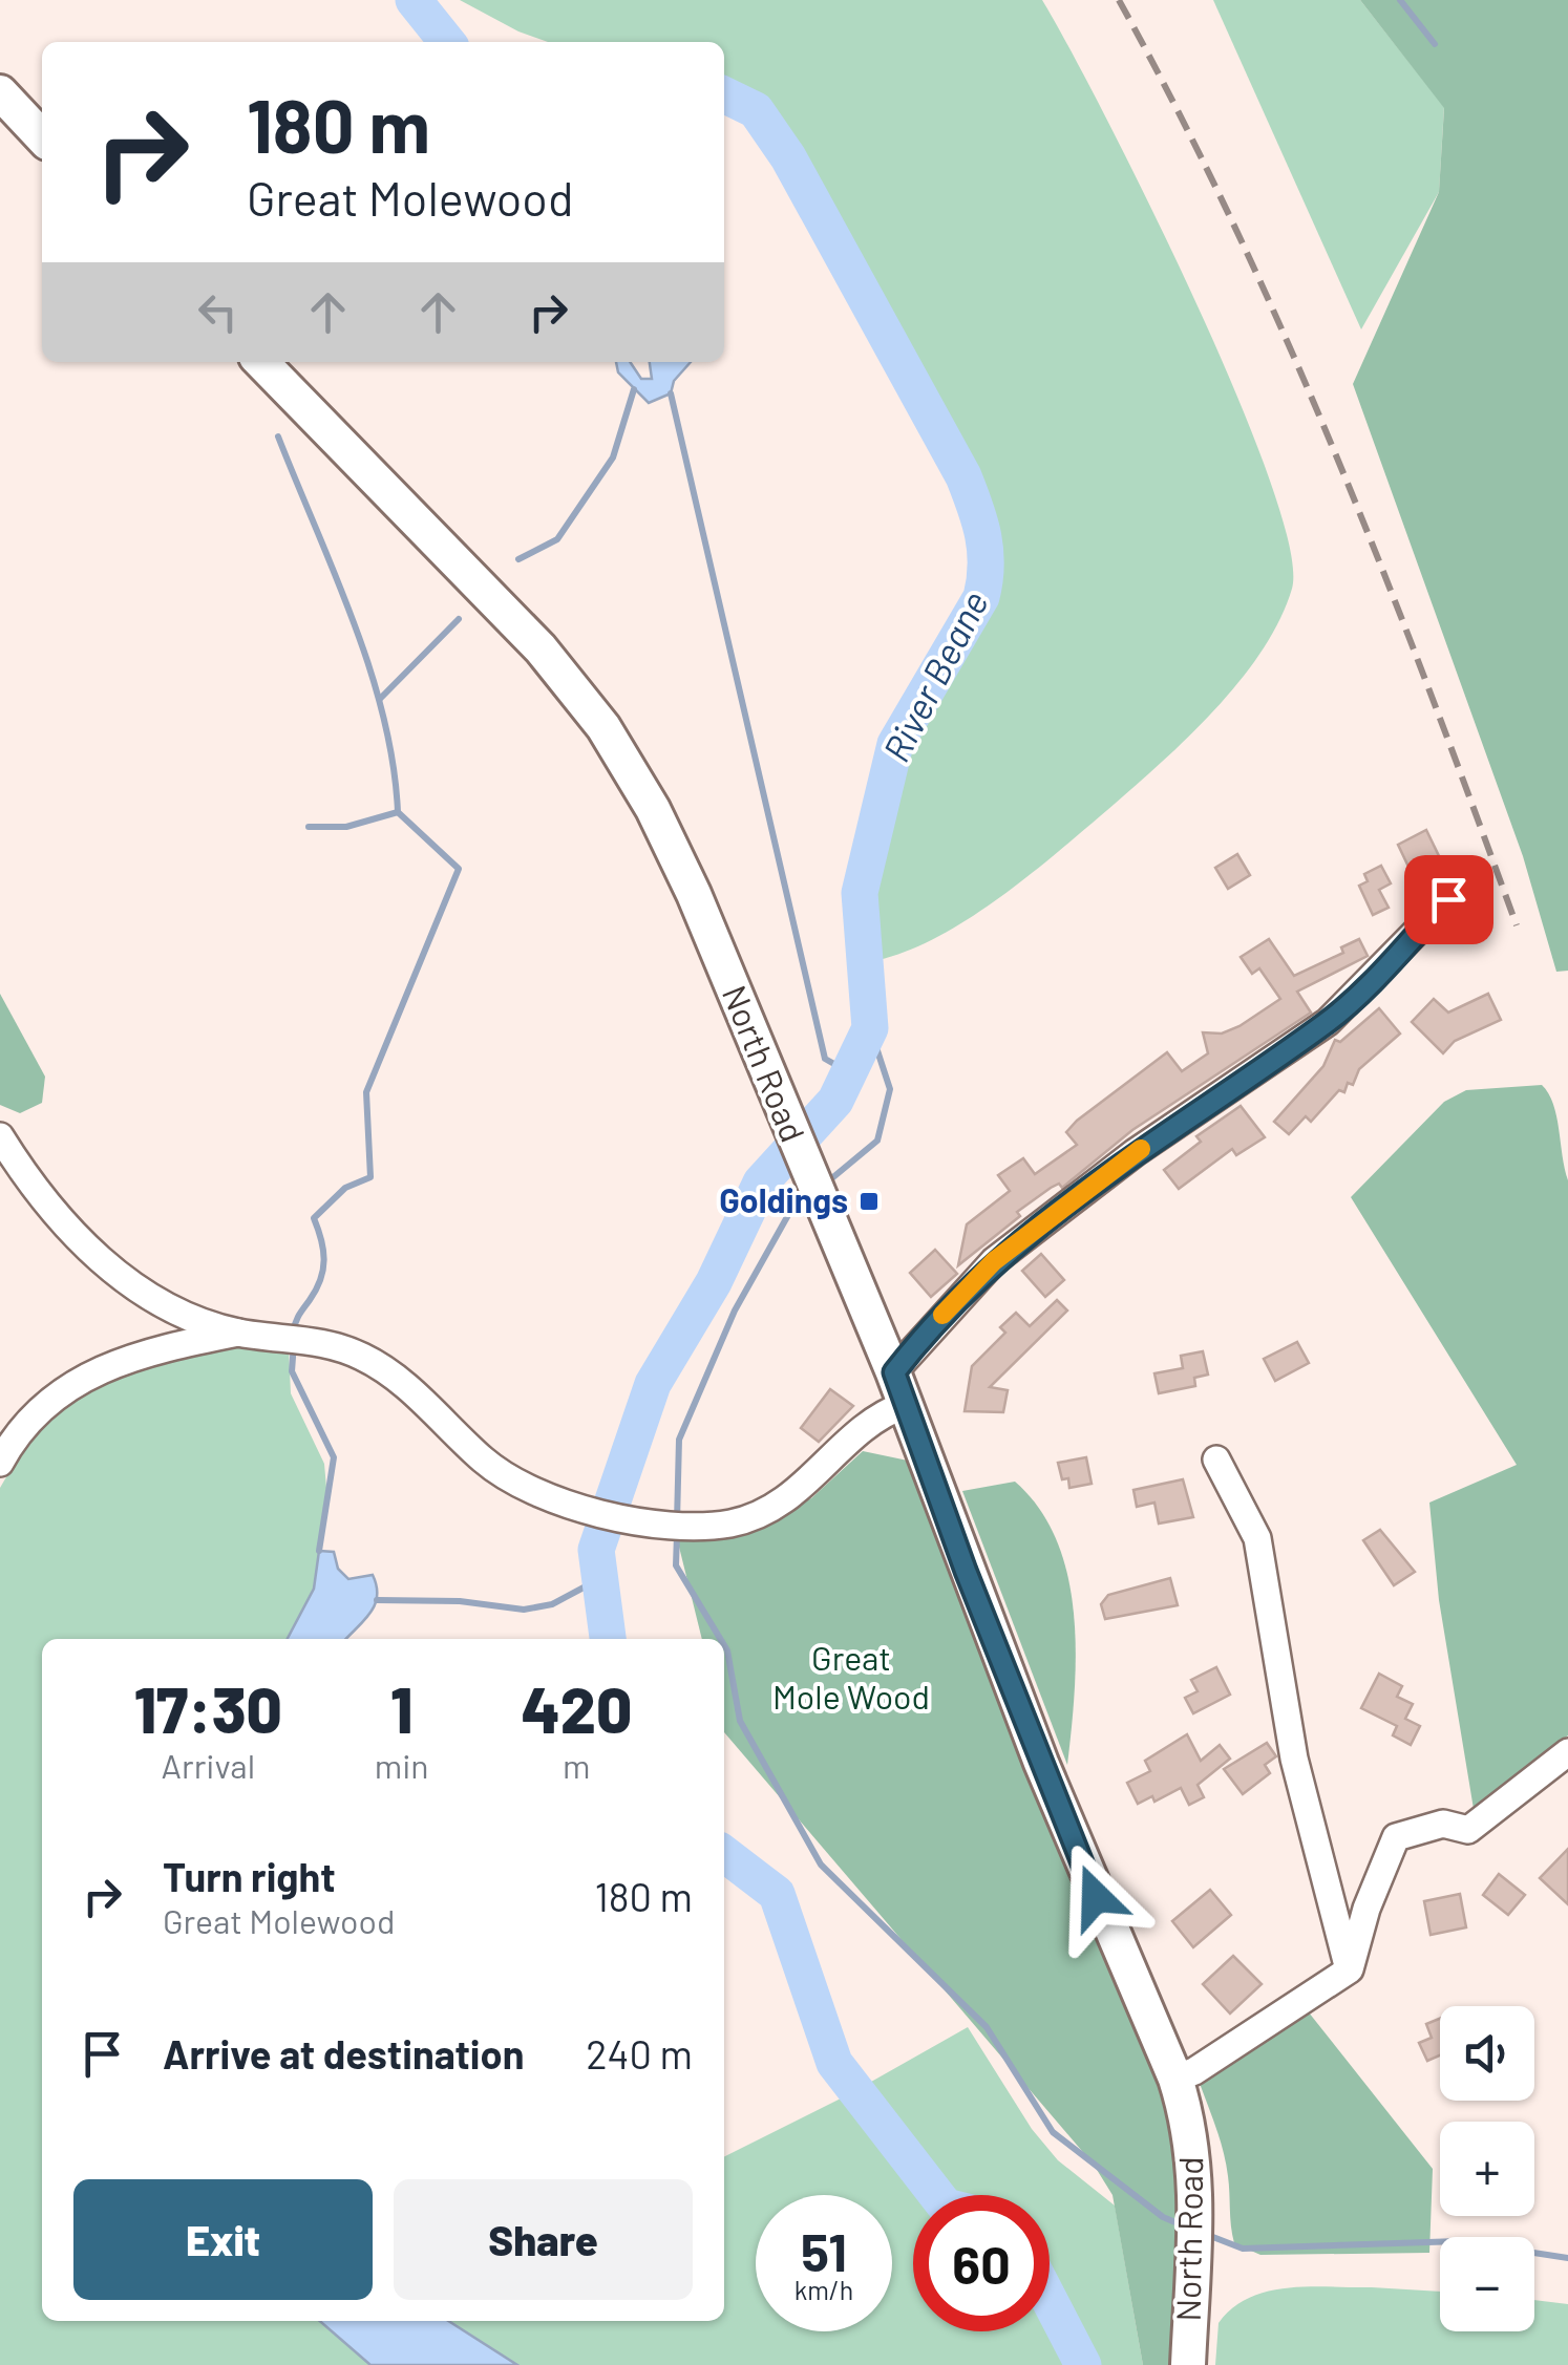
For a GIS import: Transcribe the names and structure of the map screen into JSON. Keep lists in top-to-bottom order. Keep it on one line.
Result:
{"streets":{"main road":["North Road"]},"water":["River Beane"],"parks":["Great Mole Wood"],"places":{"transit":["Goldings"]},"page":{"turn":["180 m","Great Molewood"],"eta":["17:30","Arrival","1","min","420","m"],"list":[{"name":"Turn right","note":"Great Molewood","value":"180 m"},{"name":"Arrive at destination","value":"240 m"}],"map_buttons":["+","−"],"buttons":["Exit","Share"],"speed":"51 km/h","limit":"60"}}
